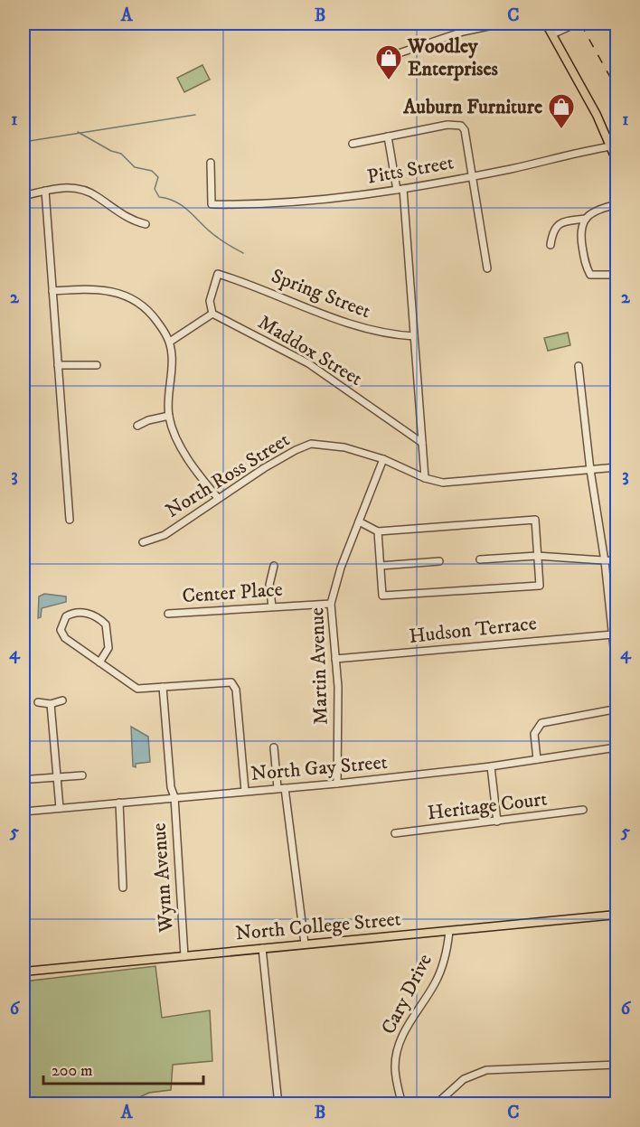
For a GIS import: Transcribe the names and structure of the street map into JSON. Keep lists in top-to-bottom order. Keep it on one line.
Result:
{"streets":{"main road":["North College Street"],"street":["Pitts Street","Spring Street","Maddox Street","North Ross Street","Center Place","Hudson Terrace","Martin Avenue","North Gay Street","Heritage Court","Wynn Avenue","Cary Drive"]},"crossings":[["Spring Street","Maddox Street"],["North Ross Street","Martin Avenue"],["Center Place","Martin Avenue"],["Hudson Terrace","Martin Avenue"],["Martin Avenue","North Gay Street"],["North Gay Street","Wynn Avenue"],["Wynn Avenue","North College Street"],["North College Street","Cary Drive"]],"places":{"shop":["Woodley Enterprises","Auburn Furniture"]},"scale_bar":"200 m","grid":{"columns":["A","B","C"],"rows":["1","2","3","4","5","6"]}}
